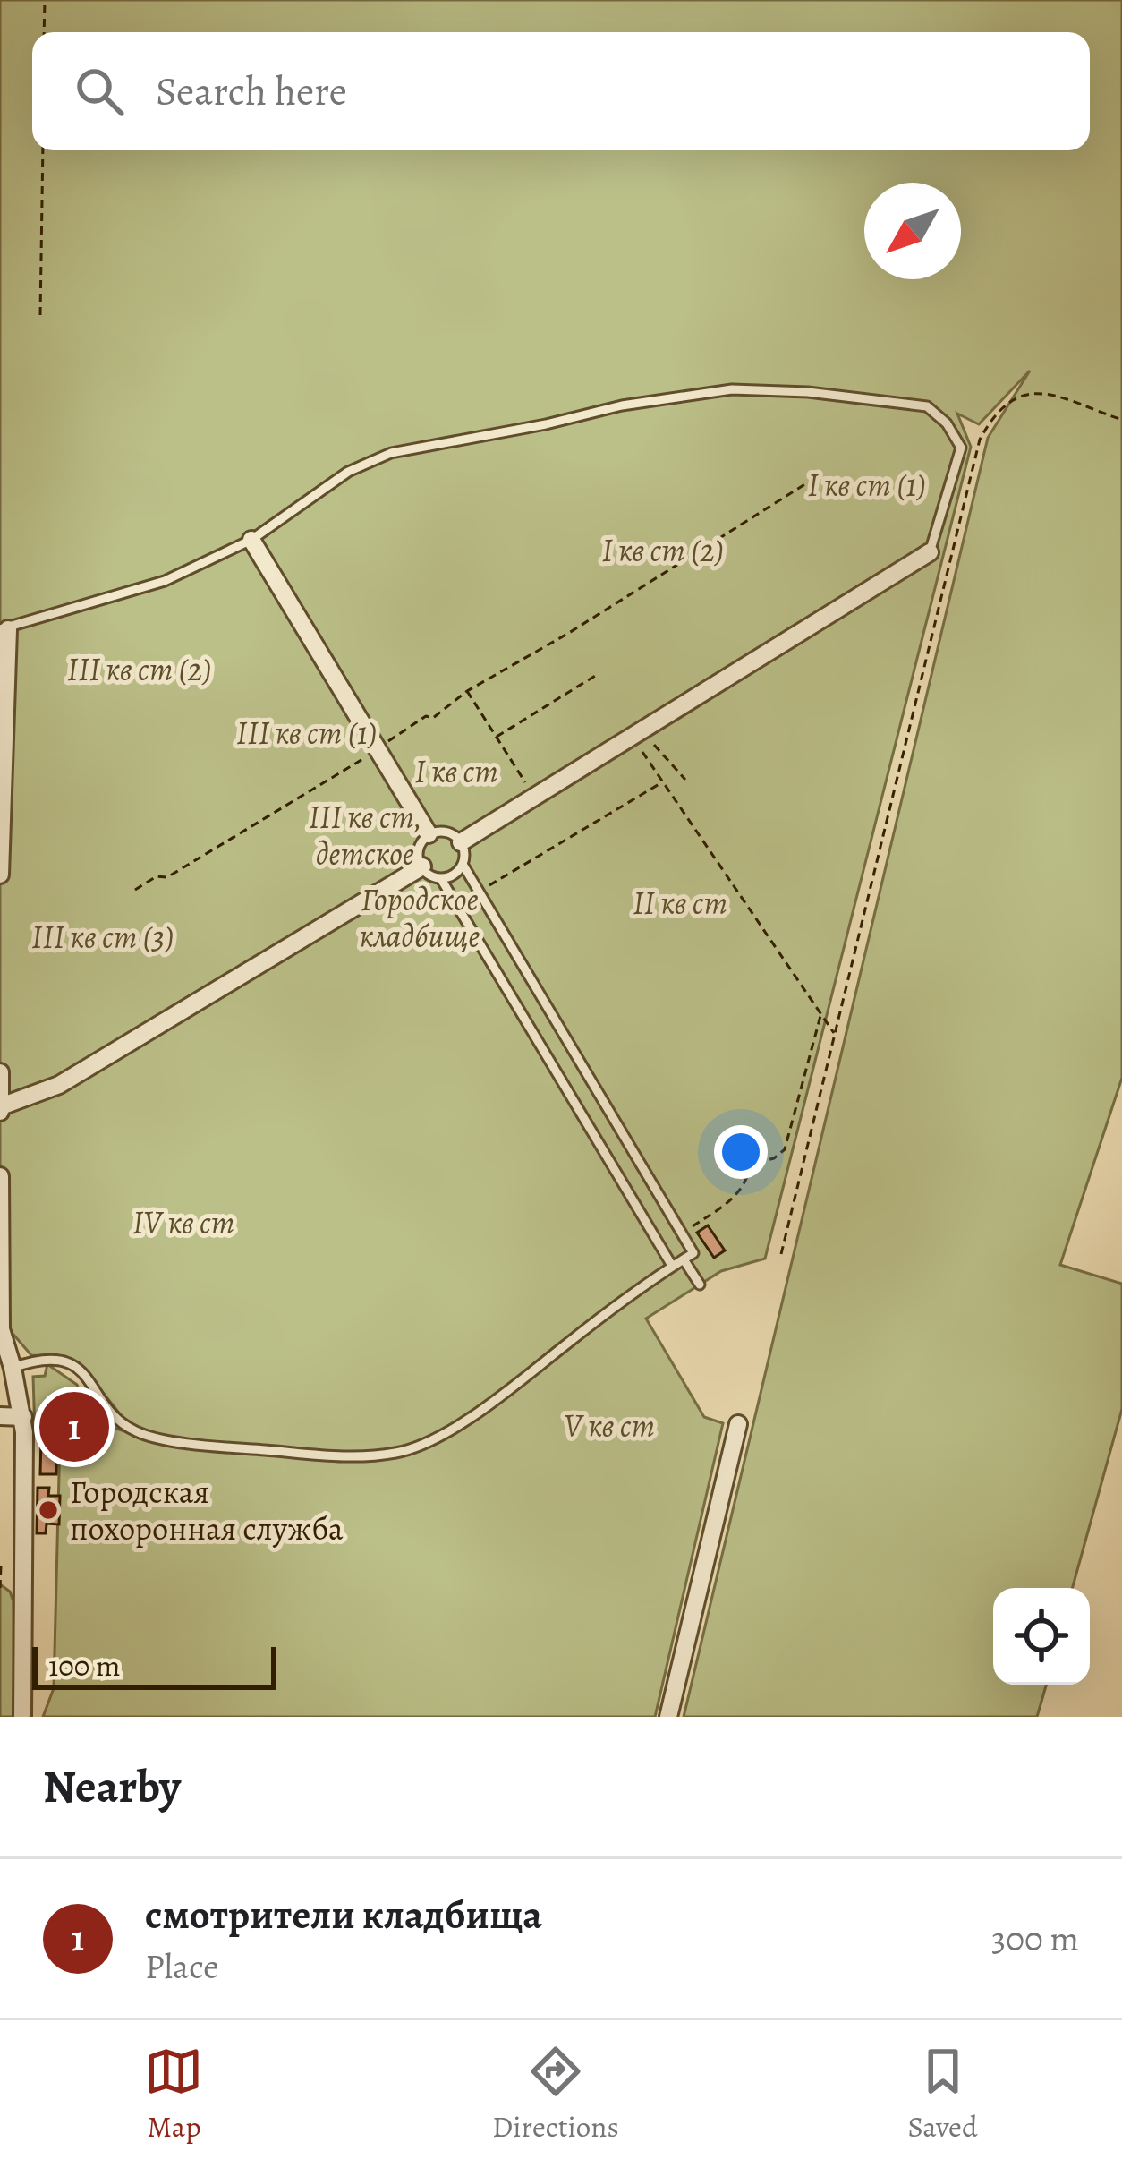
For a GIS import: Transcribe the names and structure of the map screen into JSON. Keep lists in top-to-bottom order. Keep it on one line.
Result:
{"parks":["I кв ст (1)","I кв ст (2)","III кв ст (2)","III кв ст (1)","I кв ст","III кв ст, детское","Городское кладбище","II кв ст","III кв ст (3)","IV кв ст","V кв ст"],"places":["Городская похоронная служба"],"scale_bar":"100 m","north":"bottom left","page":{"search":"Search here","pins":"1","scale":"100 m","heading":"Nearby","list":[{"mark":"1","name":"смотрители кладбища","note":"Place","value":"300 m"}],"nav":["Map","Directions","Saved"]}}
